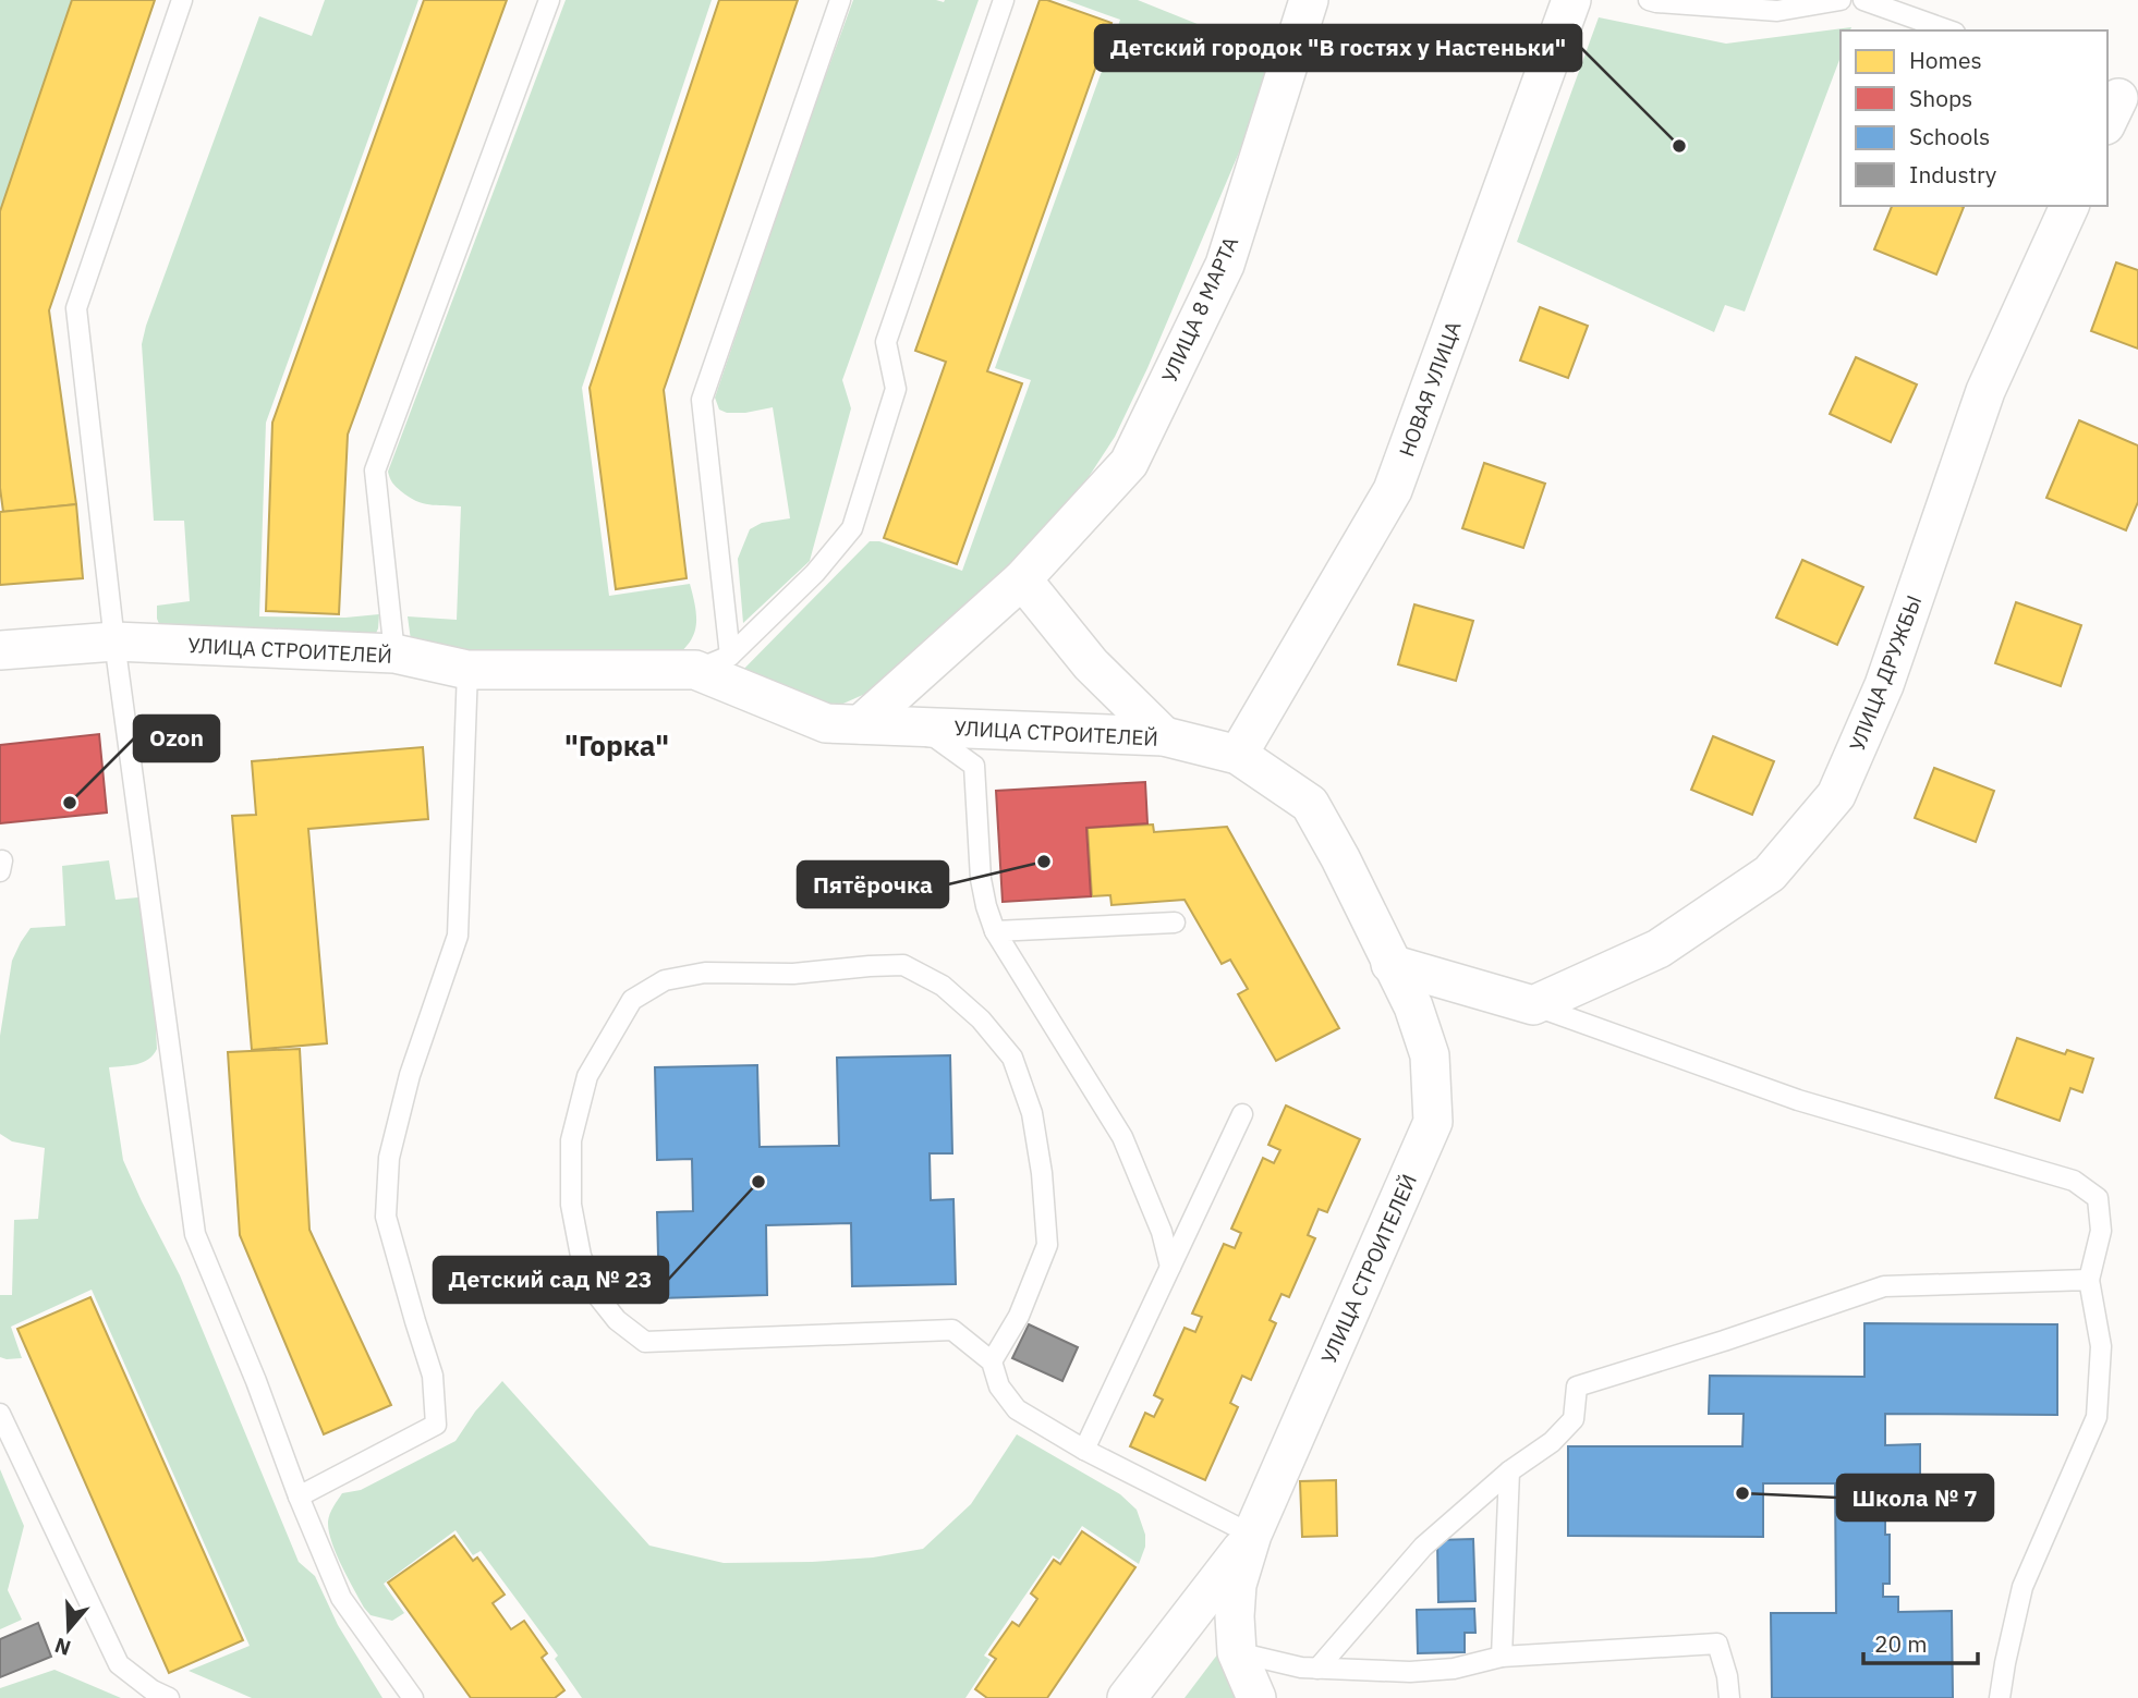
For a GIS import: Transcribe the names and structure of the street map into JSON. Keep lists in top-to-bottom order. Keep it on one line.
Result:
{"streets":{"street":["УЛИЦА 8 МАРТА","НОВАЯ УЛИЦА","УЛИЦА СТРОИТЕЛЕЙ","УЛИЦА ДРУЖБЫ"]},"crossings":[["УЛИЦА 8 МАРТА","УЛИЦА СТРОИТЕЛЕЙ"],["НОВАЯ УЛИЦА","УЛИЦА СТРОИТЕЛЕЙ"]],"districts":["\"Горка\""],"places":["Детский городок \"В гостях у Настеньки\"","Ozon","Пятёрочка","Детский сад № 23","Школа № 7"],"legend":["Homes","Shops","Schools","Industry"],"scale_bar":"20 m","north":"bottom"}
